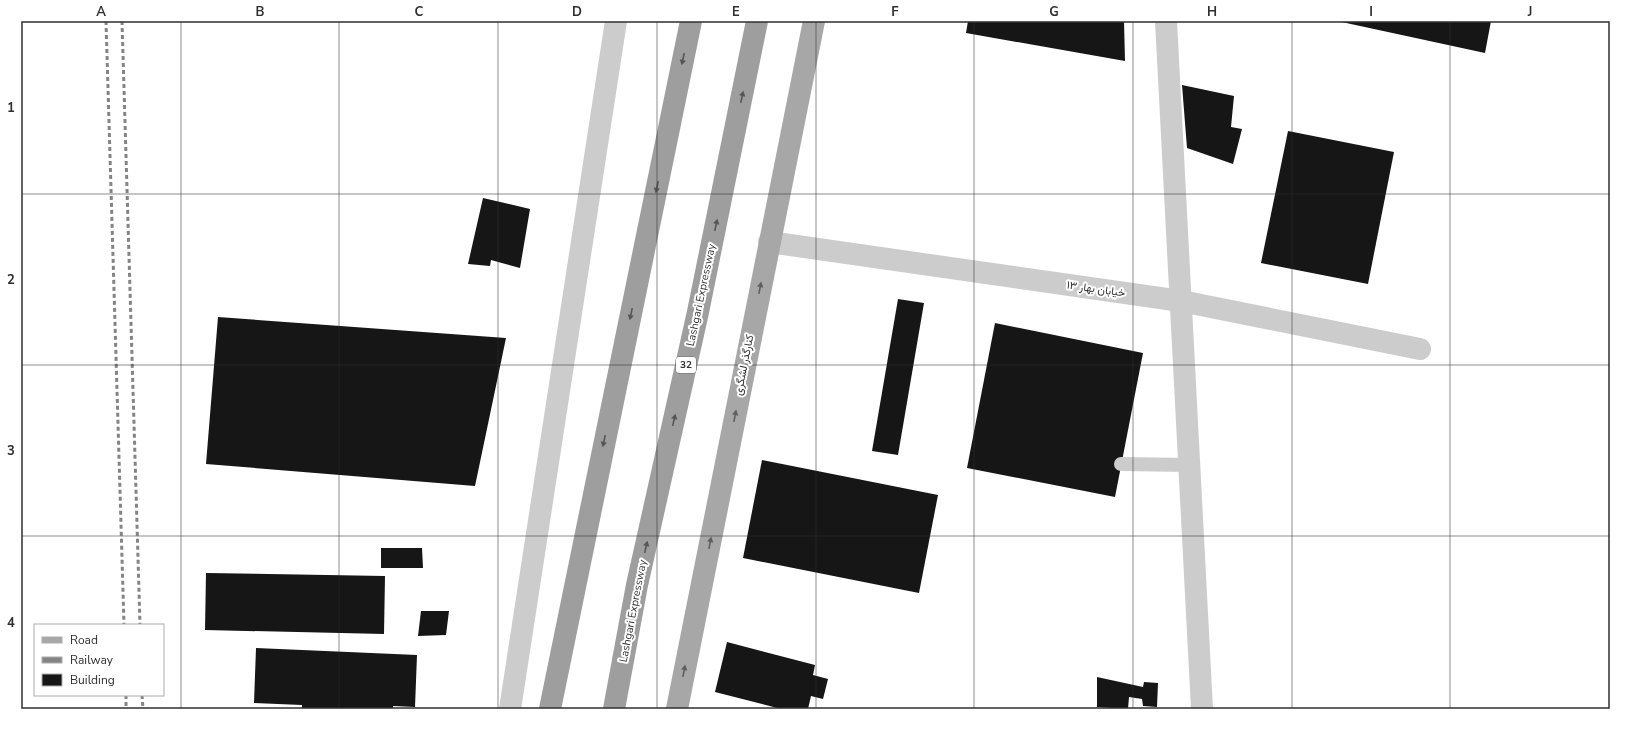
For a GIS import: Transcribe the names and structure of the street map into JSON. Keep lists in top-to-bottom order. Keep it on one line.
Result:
{"streets":{"highway":["Lashgari Expressway","32"],"main road":["کنارگذر لشگری"],"street":["خیابان بهار ۱۳"]},"crossings":[["خیابان بهار ۱۳","کنارگذر لشگری"]],"one_way":["کنارگذر لشگری"],"legend":["Road","Railway","Building"],"grid":{"columns":["A","B","C","D","E","F","G","H","I","J"],"rows":["1","2","3","4"]}}
